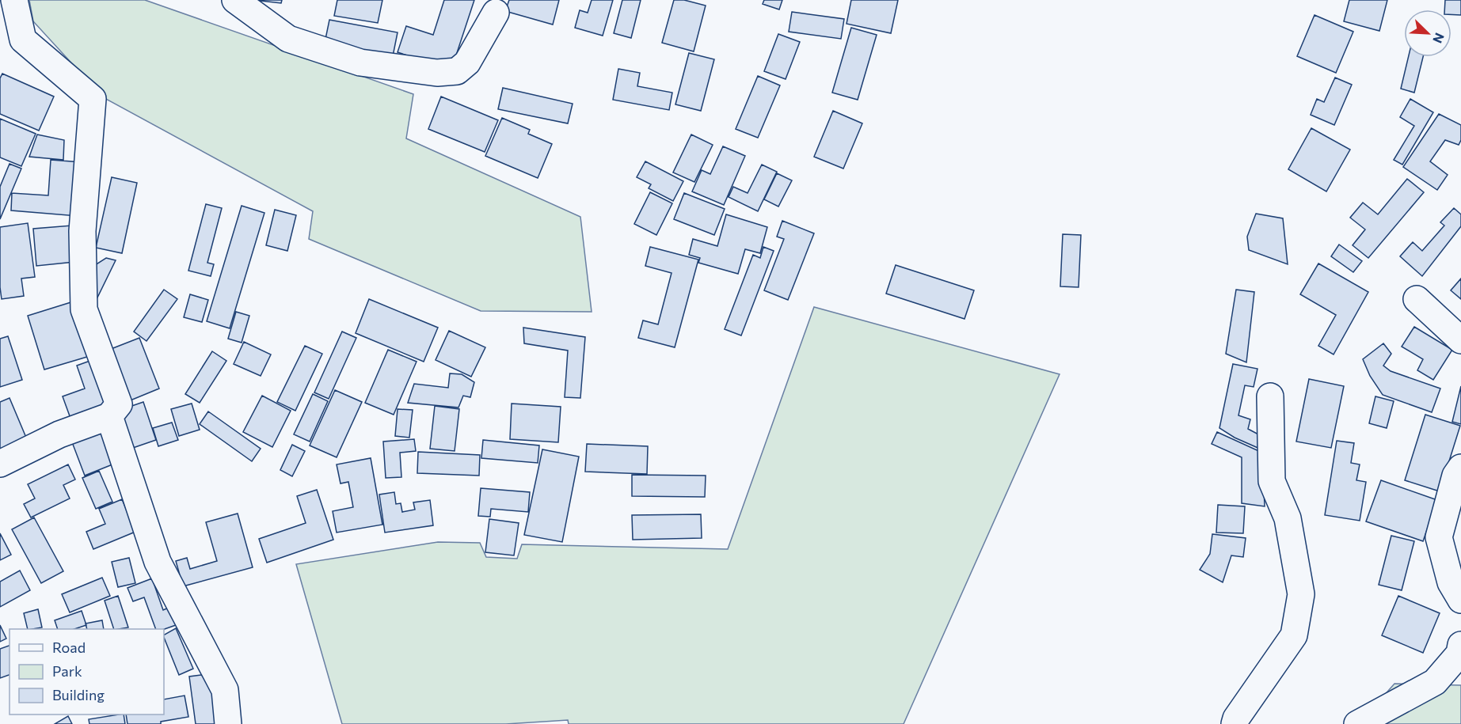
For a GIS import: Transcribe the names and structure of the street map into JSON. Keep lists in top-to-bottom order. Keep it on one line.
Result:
{"legend":["Road","Park","Building"],"north":"bottom right"}
